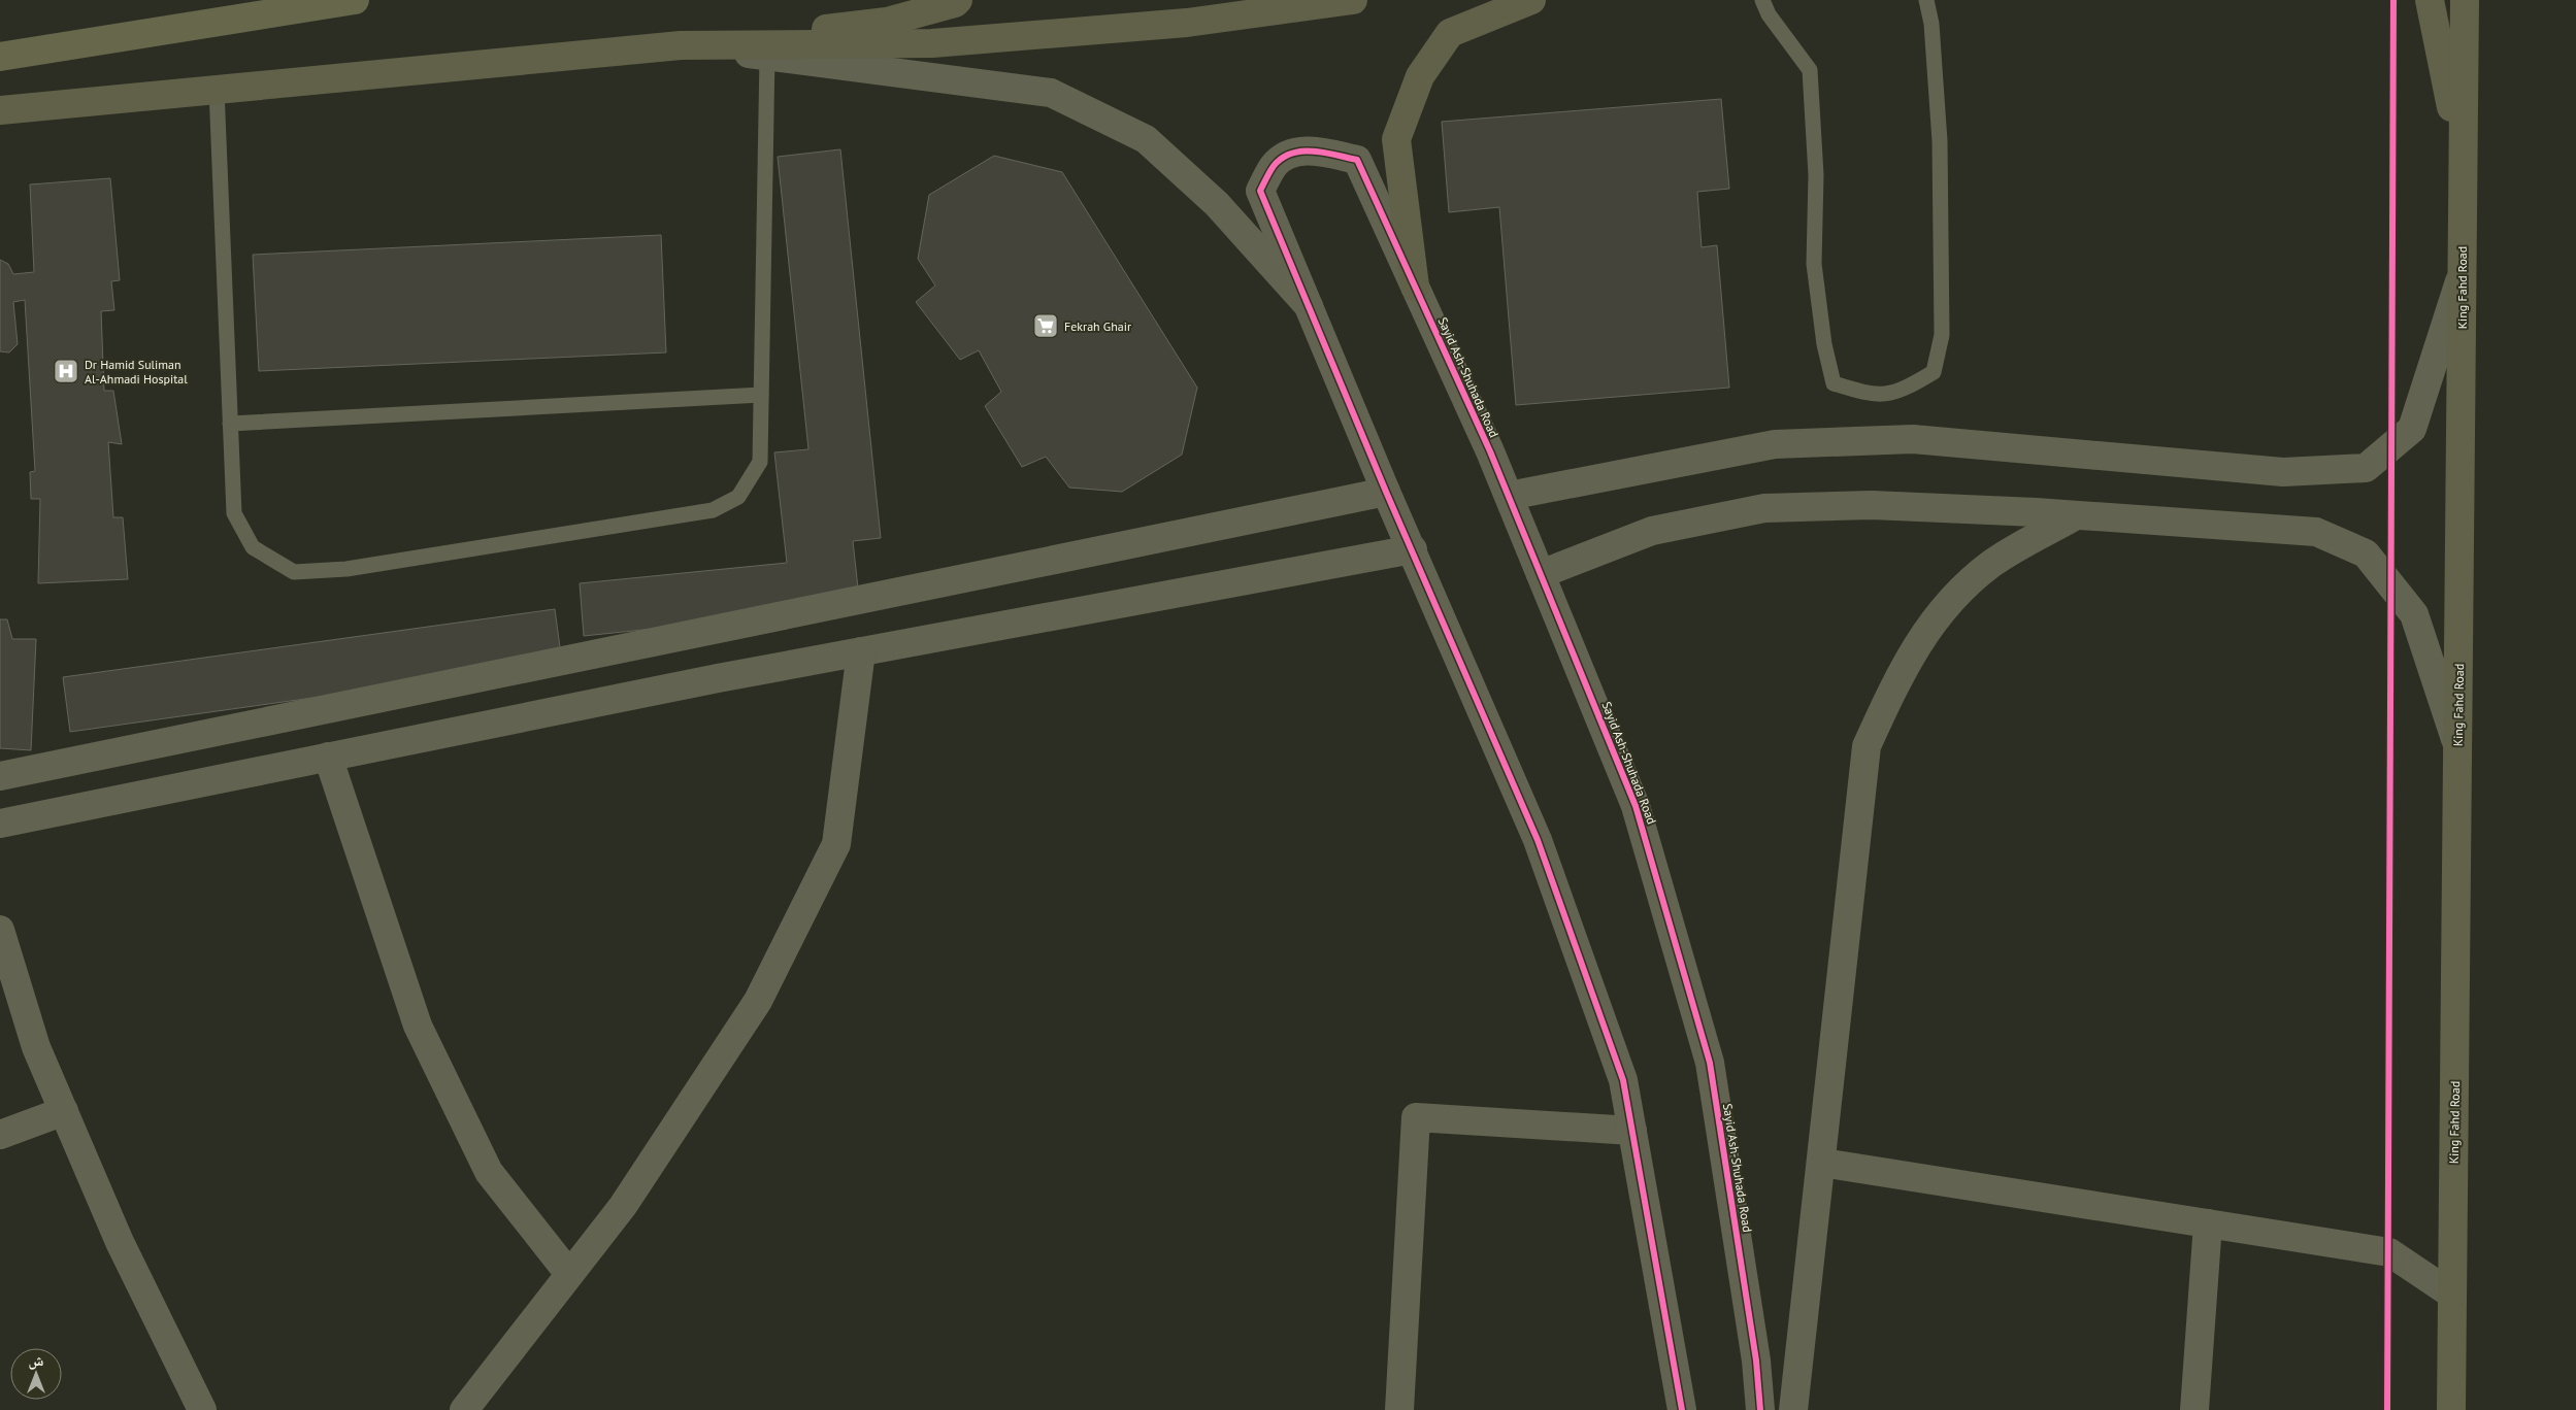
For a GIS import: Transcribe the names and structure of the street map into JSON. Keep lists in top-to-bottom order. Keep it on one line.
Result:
{"streets":{"main road":["King Fahd Road"],"street":["Sayid Ash-Shuhada Road"]},"places":{"supermarket":["Fekrah Ghair"],"hospital":["Dr Hamid Suliman Al-Ahmadi Hospital"]},"north":"top"}
